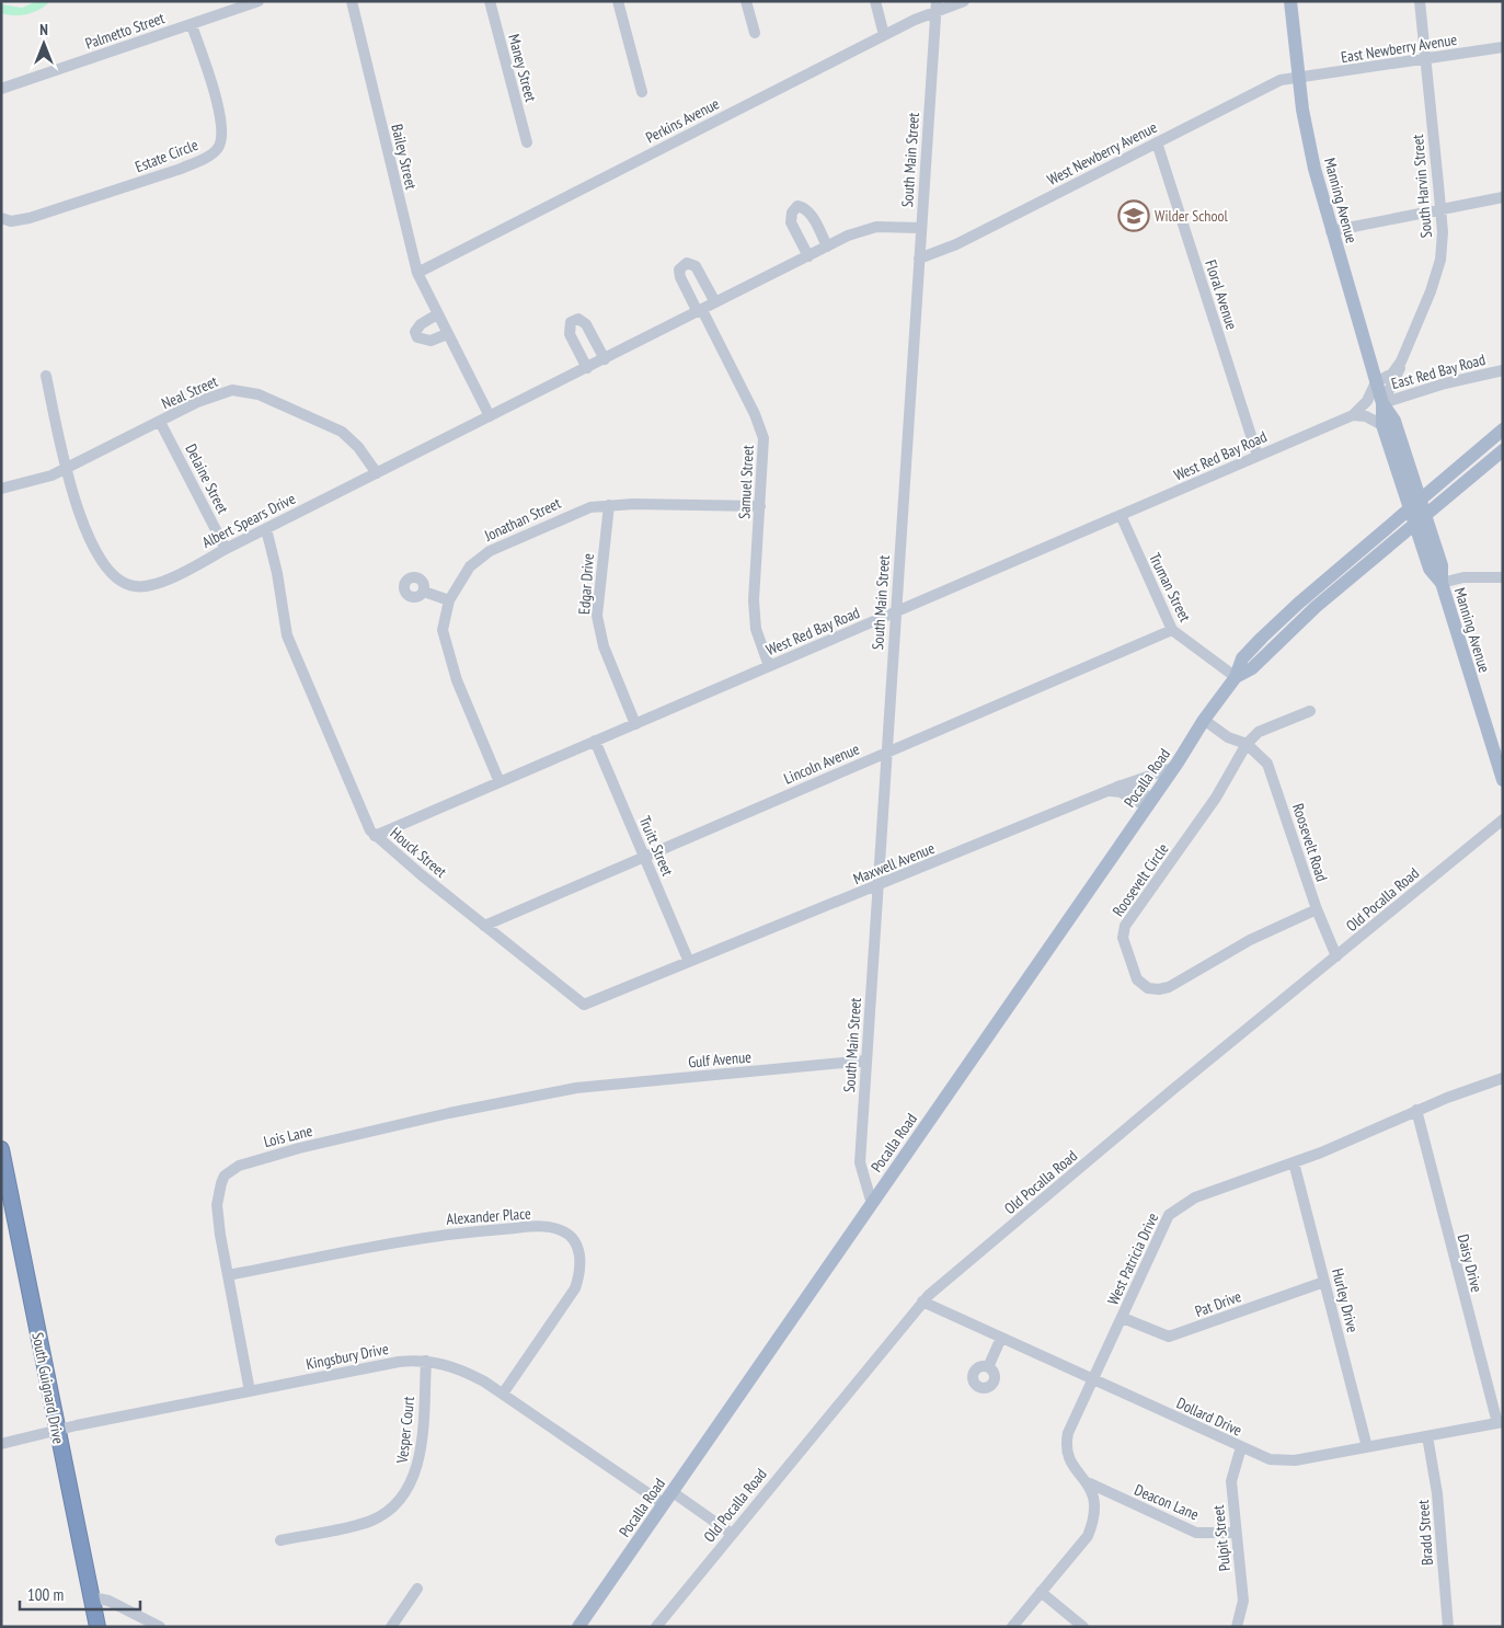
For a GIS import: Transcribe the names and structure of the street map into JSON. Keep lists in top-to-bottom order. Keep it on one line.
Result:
{"streets":{"highway":["South Guignard Drive"],"main road":["Manning Avenue","Pocalla Road"],"street":["Palmetto Street","East Newberry Avenue","Maney Street","Perkins Avenue","West Newberry Avenue","Estate Circle","Bailey Street","South Main Street","South Harvin Street","Floral Avenue","East Red Bay Road","Neal Street","West Red Bay Road","Delaine Street","Samuel Street","Jonathan Street","Albert Spears Drive","Edgar Drive","Truman Street","Lincoln Avenue","Roosevelt Road","Truitt Street","Houck Street","Maxwell Avenue","Roosevelt Circle","Old Pocalla Road","Gulf Avenue","Lois Lane","Alexander Place","West Patricia Drive","Daisy Drive","Hurley Drive","Pat Drive","Kingsbury Drive","Dollard Drive","Vesper Court","Deacon Lane","Bradd Street","Pulpit Street"]},"crossings":[["Palmetto Street","Estate Circle"],["East Newberry Avenue","West Newberry Avenue"],["East Newberry Avenue","South Harvin Street"],["East Newberry Avenue","Manning Avenue"],["Perkins Avenue","Bailey Street"],["Perkins Avenue","South Main Street"],["West Newberry Avenue","South Main Street"],["West Newberry Avenue","Manning Avenue"],["West Newberry Avenue","Floral Avenue"],["Bailey Street","Albert Spears Drive"],["South Main Street","West Red Bay Road"],["South Main Street","Albert Spears Drive"],["South Main Street","Lincoln Avenue"],["South Main Street","Pocalla Road"],["South Main Street","Maxwell Avenue"],["South Main Street","Gulf Avenue"],["South Harvin Street","Manning Avenue"],["South Harvin Street","East Red Bay Road"],["South Harvin Street","West Red Bay Road"],["Manning Avenue","East Red Bay Road"],["Manning Avenue","West Red Bay Road"],["Manning Avenue","Pocalla Road"],["Floral Avenue","West Red Bay Road"],["Neal Street","Delaine Street"],["Neal Street","Albert Spears Drive"],["West Red Bay Road","Samuel Street"],["West Red Bay Road","Jonathan Street"],["West Red Bay Road","Edgar Drive"],["West Red Bay Road","Truman Street"],["West Red Bay Road","Truitt Street"],["West Red Bay Road","Houck Street"],["Delaine Street","Albert Spears Drive"],["Samuel Street","Jonathan Street"],["Samuel Street","Albert Spears Drive"],["Jonathan Street","Edgar Drive"],["Albert Spears Drive","Houck Street"],["Truman Street","Lincoln Avenue"],["Truman Street","Pocalla Road"],["Lincoln Avenue","Truitt Street"],["Lincoln Avenue","Houck Street"],["Pocalla Road","Maxwell Avenue"],["Pocalla Road","Kingsbury Drive"],["Roosevelt Road","Roosevelt Circle"],["Roosevelt Road","Old Pocalla Road"],["Truitt Street","Houck Street"],["Truitt Street","Maxwell Avenue"],["Houck Street","Maxwell Avenue"],["Old Pocalla Road","Dollard Drive"],["Gulf Avenue","Lois Lane"],["Lois Lane","Alexander Place"],["Lois Lane","Kingsbury Drive"],["Alexander Place","Kingsbury Drive"],["West Patricia Drive","Daisy Drive"],["West Patricia Drive","Hurley Drive"],["West Patricia Drive","Pat Drive"],["West Patricia Drive","Dollard Drive"],["West Patricia Drive","Deacon Lane"],["Daisy Drive","Dollard Drive"],["Hurley Drive","Pat Drive"],["Hurley Drive","Dollard Drive"],["Kingsbury Drive","South Guignard Drive"],["Kingsbury Drive","Vesper Court"],["Dollard Drive","Bradd Street"],["Dollard Drive","Pulpit Street"],["Deacon Lane","Pulpit Street"]],"places":{"school or university":["Wilder School"]},"scale_bar":"100 m","north":"top"}
